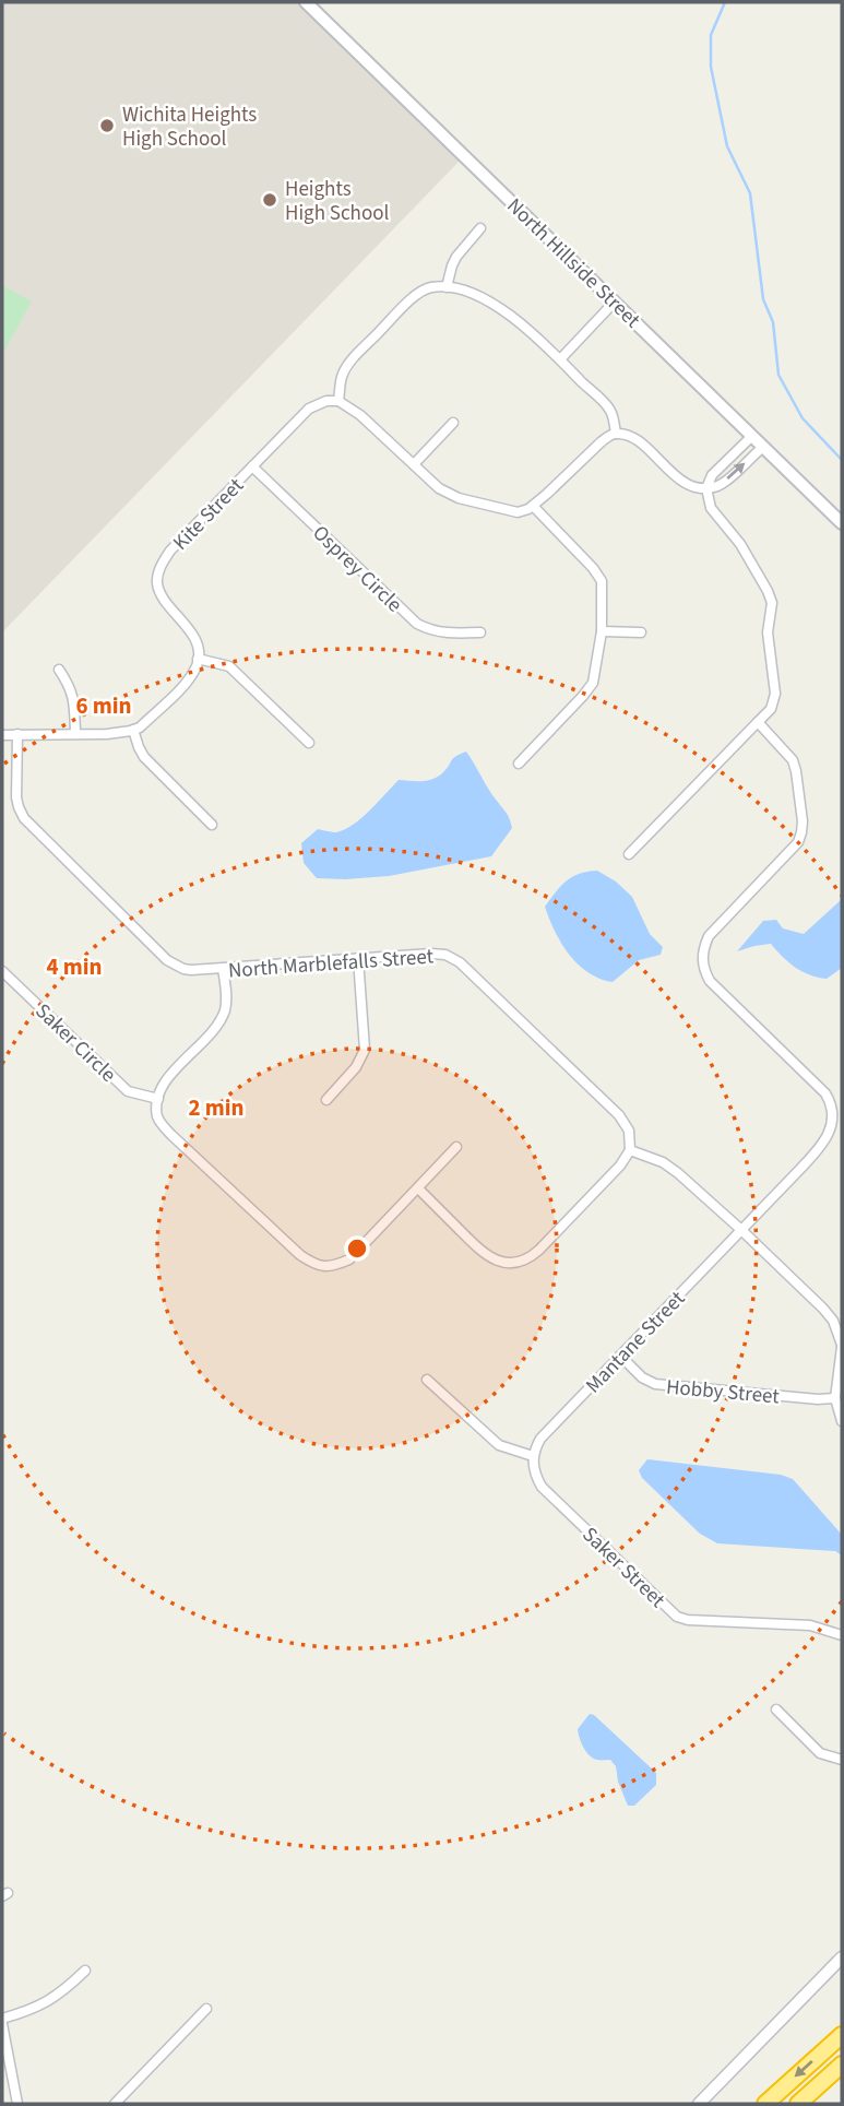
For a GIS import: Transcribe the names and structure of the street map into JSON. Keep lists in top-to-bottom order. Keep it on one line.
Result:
{"streets":{"main road":["North Hillside Street"],"street":["Kite Street","Osprey Circle","North Marblefalls Street","Saker Circle","Mantane Street","Hobby Street","Saker Street"]},"crossings":[["Kite Street","Osprey Circle"],["Mantane Street","Hobby Street"],["Mantane Street","Saker Street"]],"places":["Wichita Heights High School","Heights High School"],"rings":["6 min","4 min","2 min"]}
